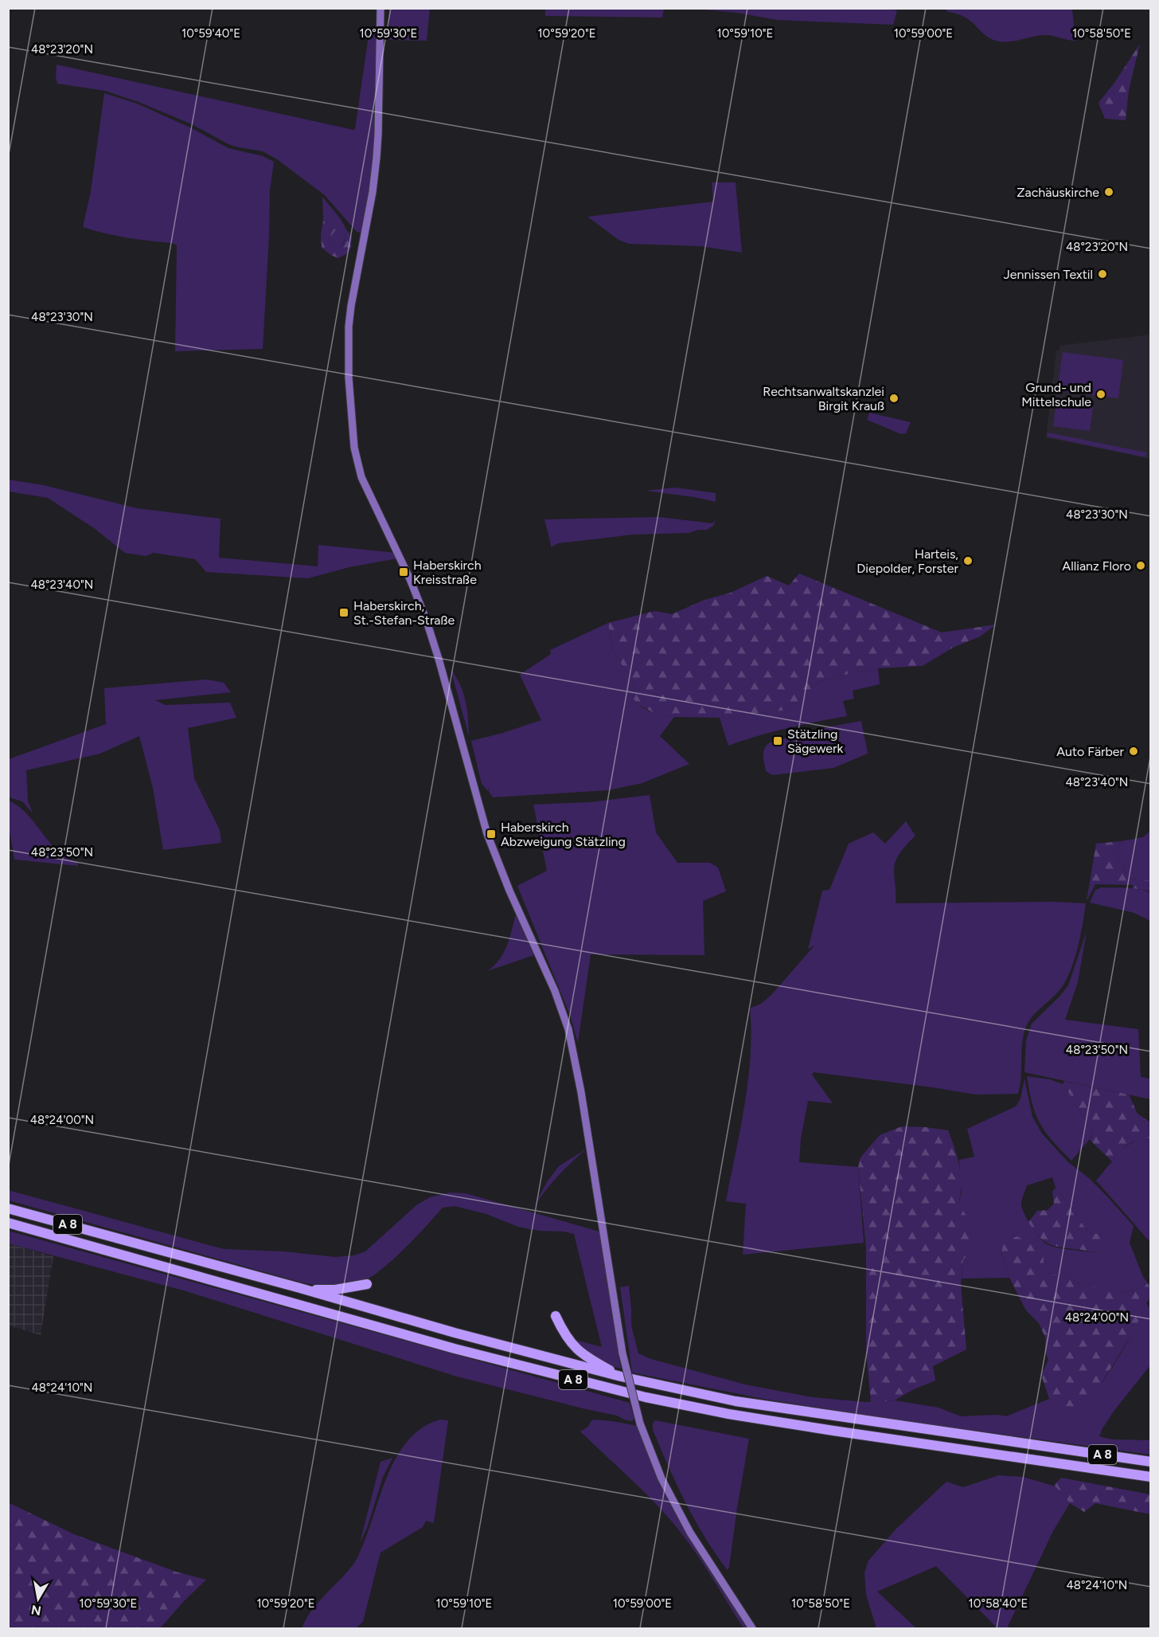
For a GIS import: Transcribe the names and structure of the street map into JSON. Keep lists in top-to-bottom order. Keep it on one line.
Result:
{"streets":{"highway":["A 8"]},"places":{"other":["Zachäuskirche","Jennissen Textil","Grund- und Mittelschule","Rechtsanwaltskanzlei Birgit Krauß","Harteis, Diepolder, Forster","Allianz Floro","Auto Färber"],"transit":["Haberskirch Kreisstraße","Haberskirch, St.-Stefan-Straße","Stätzling Sägewerk","Haberskirch Abzweigung Stätzling"]},"north":"bottom","coordinates":["10°59'40\"E","10°59'30\"E","10°59'20\"E","10°59'10\"E","10°59'00\"E","10°58'50\"E","48°23'20\"N","48°23'30\"N","48°23'40\"N","48°23'50\"N","48°24'00\"N","48°24'10\"N","10°58'40\"E"]}
